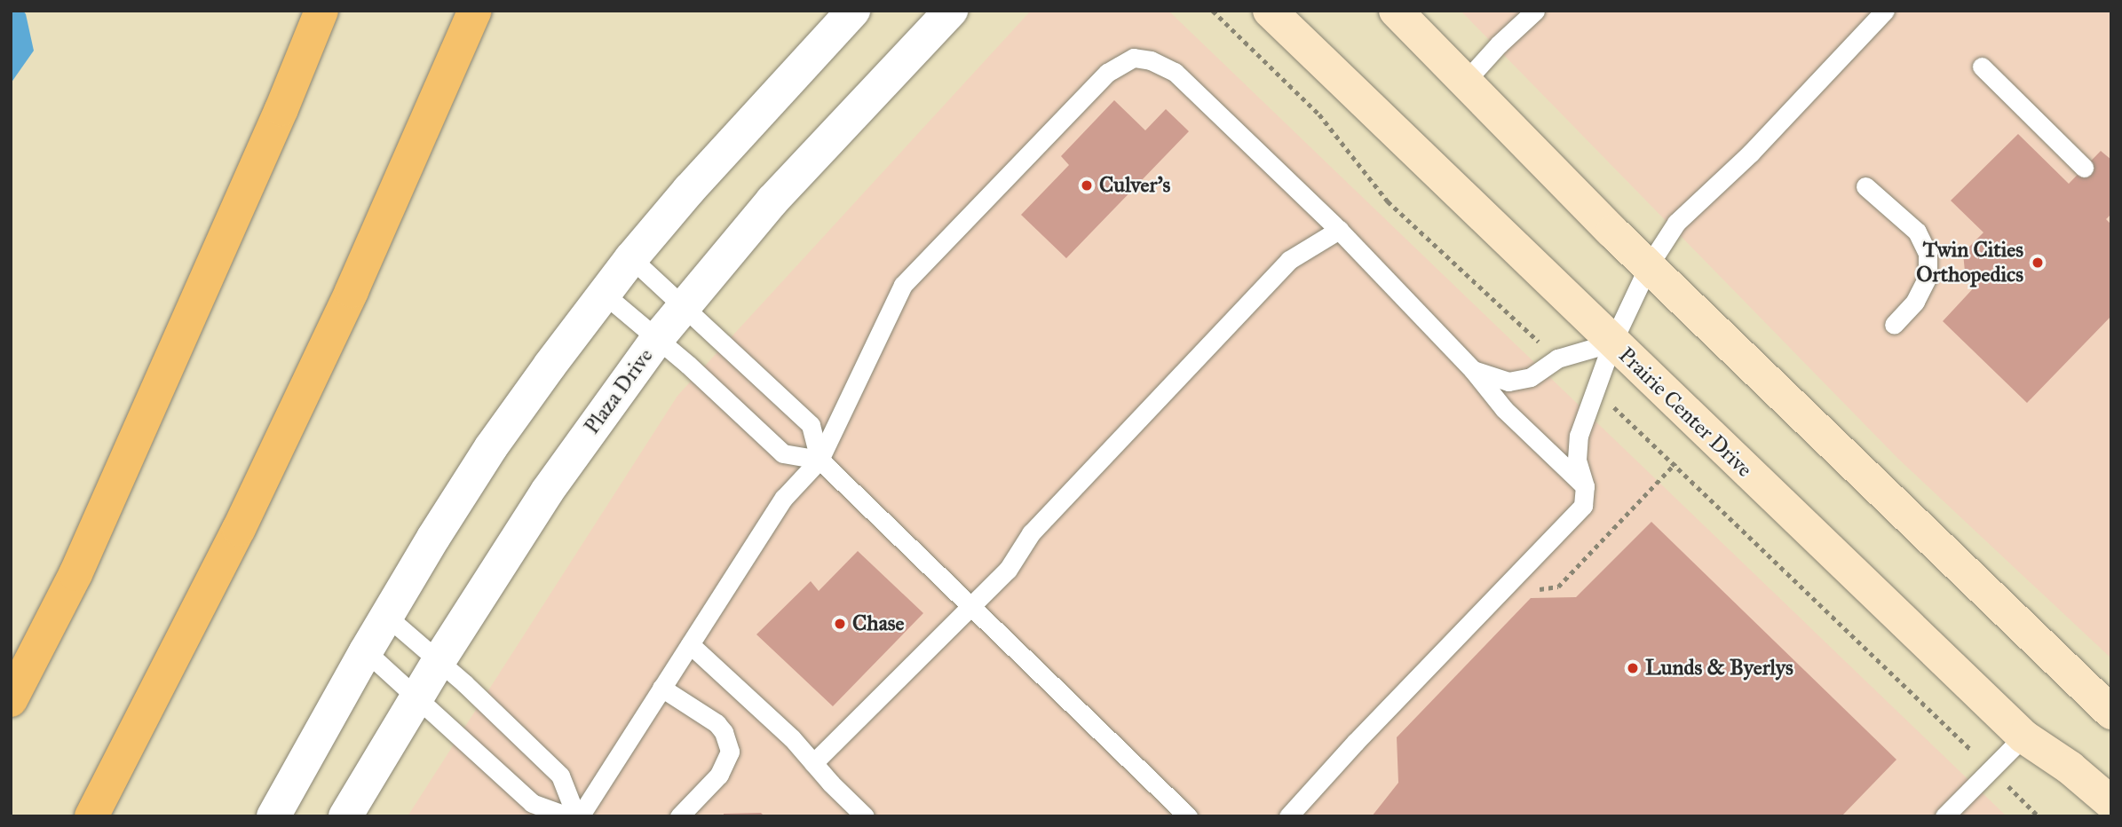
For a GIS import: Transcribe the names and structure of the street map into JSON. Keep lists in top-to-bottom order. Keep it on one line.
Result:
{"streets":{"main road":["Prairie Center Drive"],"street":["Plaza Drive"]},"places":["Culver's","Twin Cities Orthopedics","Chase","Lunds & Byerlys"]}
